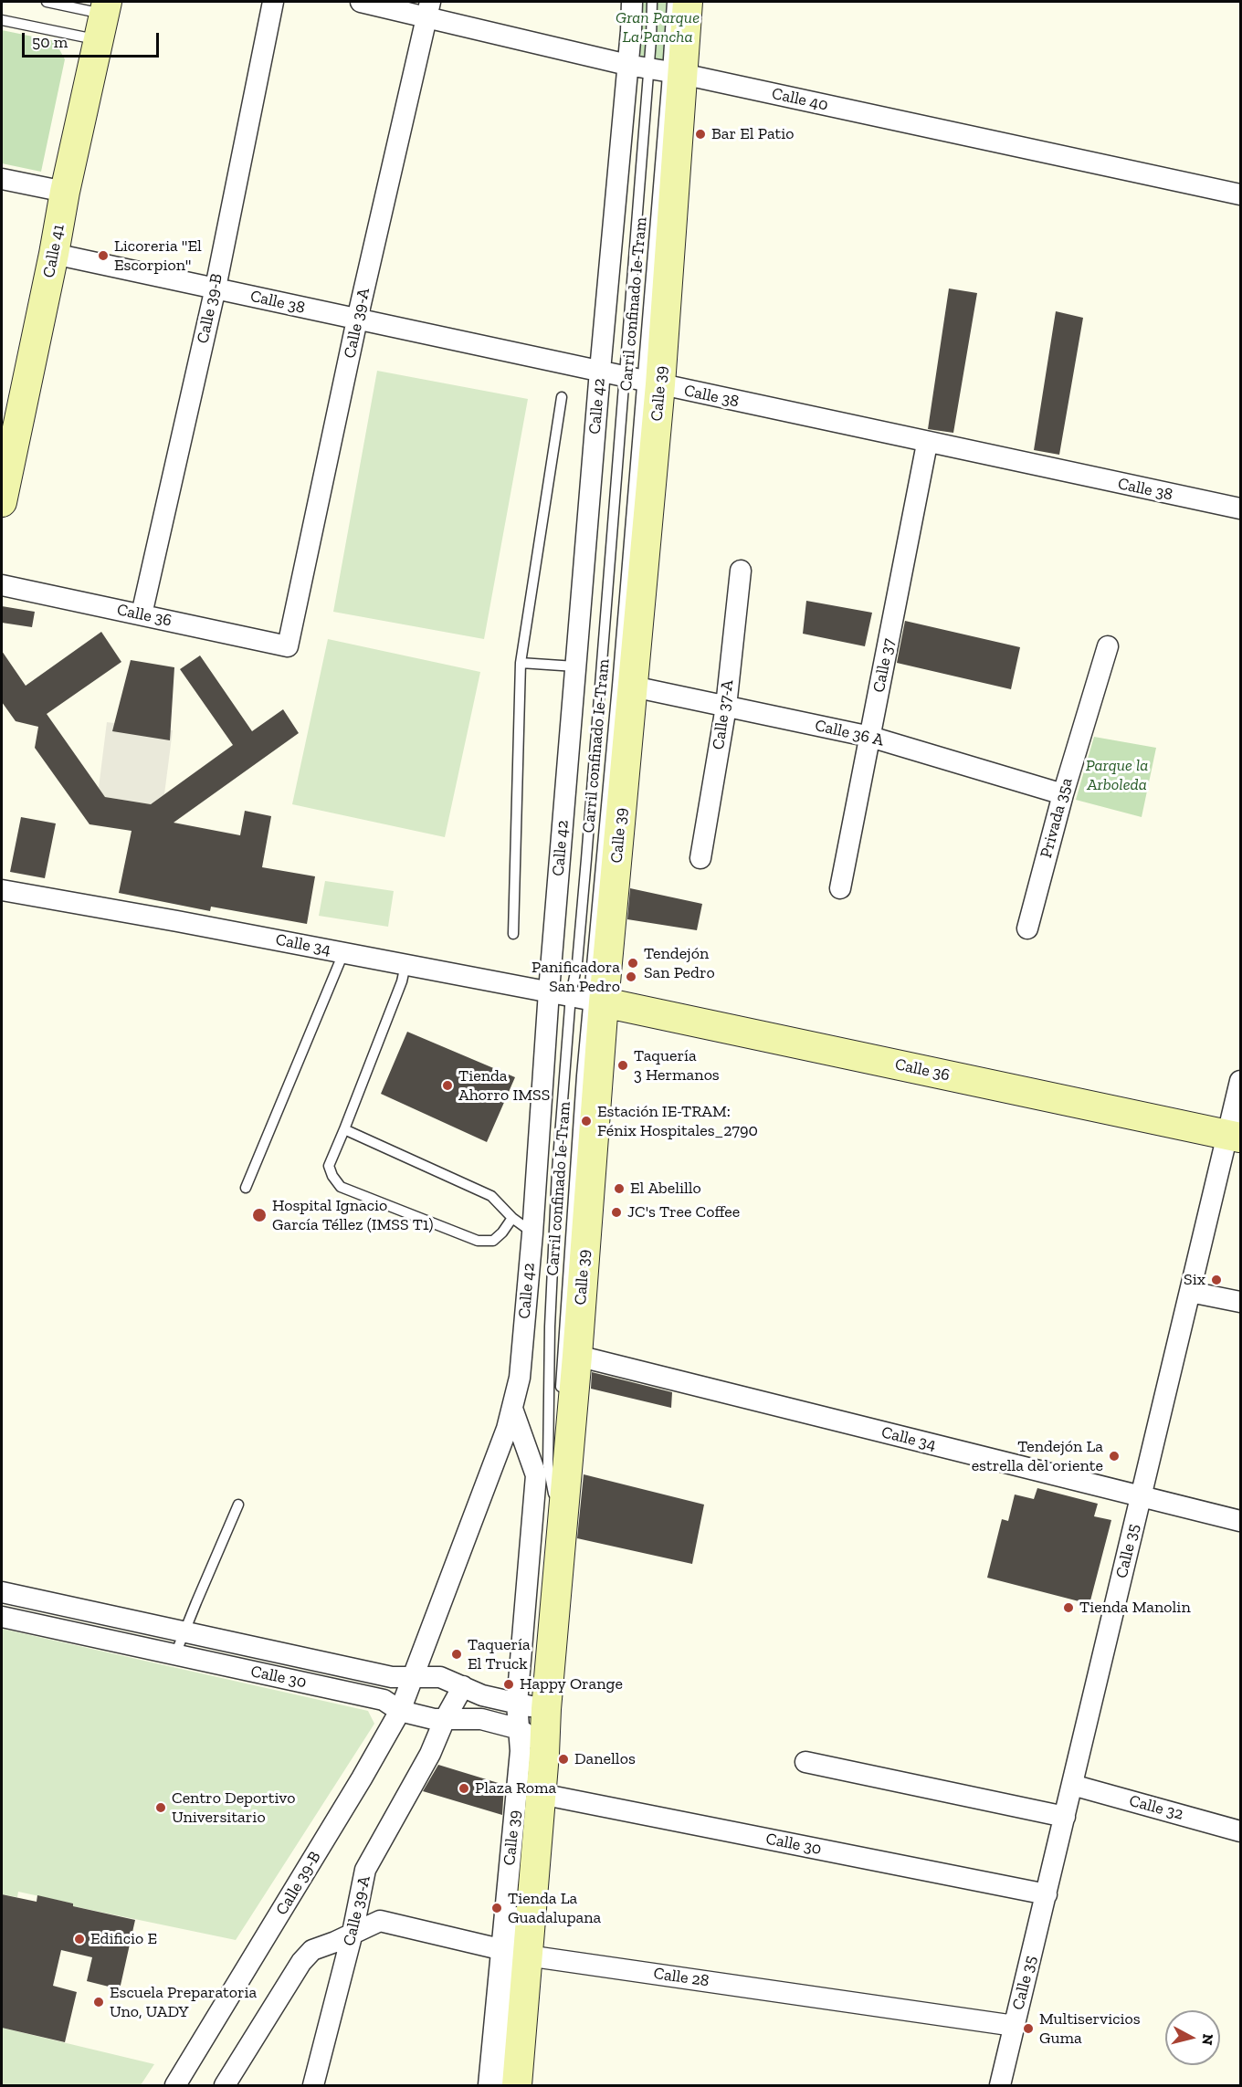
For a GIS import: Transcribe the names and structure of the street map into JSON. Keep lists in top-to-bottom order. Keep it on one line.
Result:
{"streets":{"main road":["Calle 41","Calle 39","Calle 36"],"street":["Calle 40","Calle 38","Calle 39-B","Calle 39-A","Calle 42","Calle 37","Calle 37-A","Calle 36 A","Privada 35a","Calle 34","Calle 35","Calle 30","Calle 32","Calle 28"],"lane":["Carril confinado Ie-Tram"]},"crossings":[["Calle 40","Carril confinado Ie-Tram"],["Calle 40","Calle 39-A"],["Calle 40","Calle 39"],["Calle 40","Calle 42"],["Calle 41","Calle 38"],["Calle 38","Carril confinado Ie-Tram"],["Calle 38","Calle 39-B"],["Calle 38","Calle 39-A"],["Calle 38","Calle 39"],["Calle 38","Calle 42"],["Calle 38","Calle 37"],["Carril confinado Ie-Tram","Calle 39"],["Carril confinado Ie-Tram","Calle 36"],["Carril confinado Ie-Tram","Calle 34"],["Calle 39-B","Calle 42"],["Calle 39-B","Calle 36"],["Calle 39-B","Calle 30"],["Calle 39-A","Calle 36"],["Calle 39-A","Calle 30"],["Calle 39-A","Calle 28"],["Calle 39","Calle 36"],["Calle 39","Calle 36 A"],["Calle 39","Calle 34"],["Calle 39","Calle 30"],["Calle 39","Calle 28"],["Calle 42","Calle 34"],["Calle 42","Calle 30"],["Calle 36","Calle 34"],["Calle 36","Calle 35"],["Calle 37","Calle 36 A"],["Calle 37-A","Calle 36 A"],["Calle 36 A","Privada 35a"],["Calle 34","Calle 35"],["Calle 35","Calle 30"],["Calle 35","Calle 32"],["Calle 35","Calle 28"]],"parks":["Gran Parque La Pancha","Parque la Arboleda"],"places":["Bar El Patio","Licoreria \"El Escorpion\"","Tendejón San Pedro","Panificadora San Pedro","Taquería 3 Hermanos","Tienda Ahorro IMSS","Estación IE-TRAM: Fénix Hospitales_2790","El Abelillo","JC's Tree Coffee","Hospital Ignacio García Téllez (IMSS T1)","Six","Tendejón La estrella del oriente","Tienda Manolin","Taquería El Truck","Happy Orange","Danellos","Plaza Roma","Centro Deportivo Universitario","Tienda La Guadalupana","Edificio E","Escuela Preparatoria Uno, UADY","Multiservicios Guma"],"scale_bar":"50 m","north":"right"}
